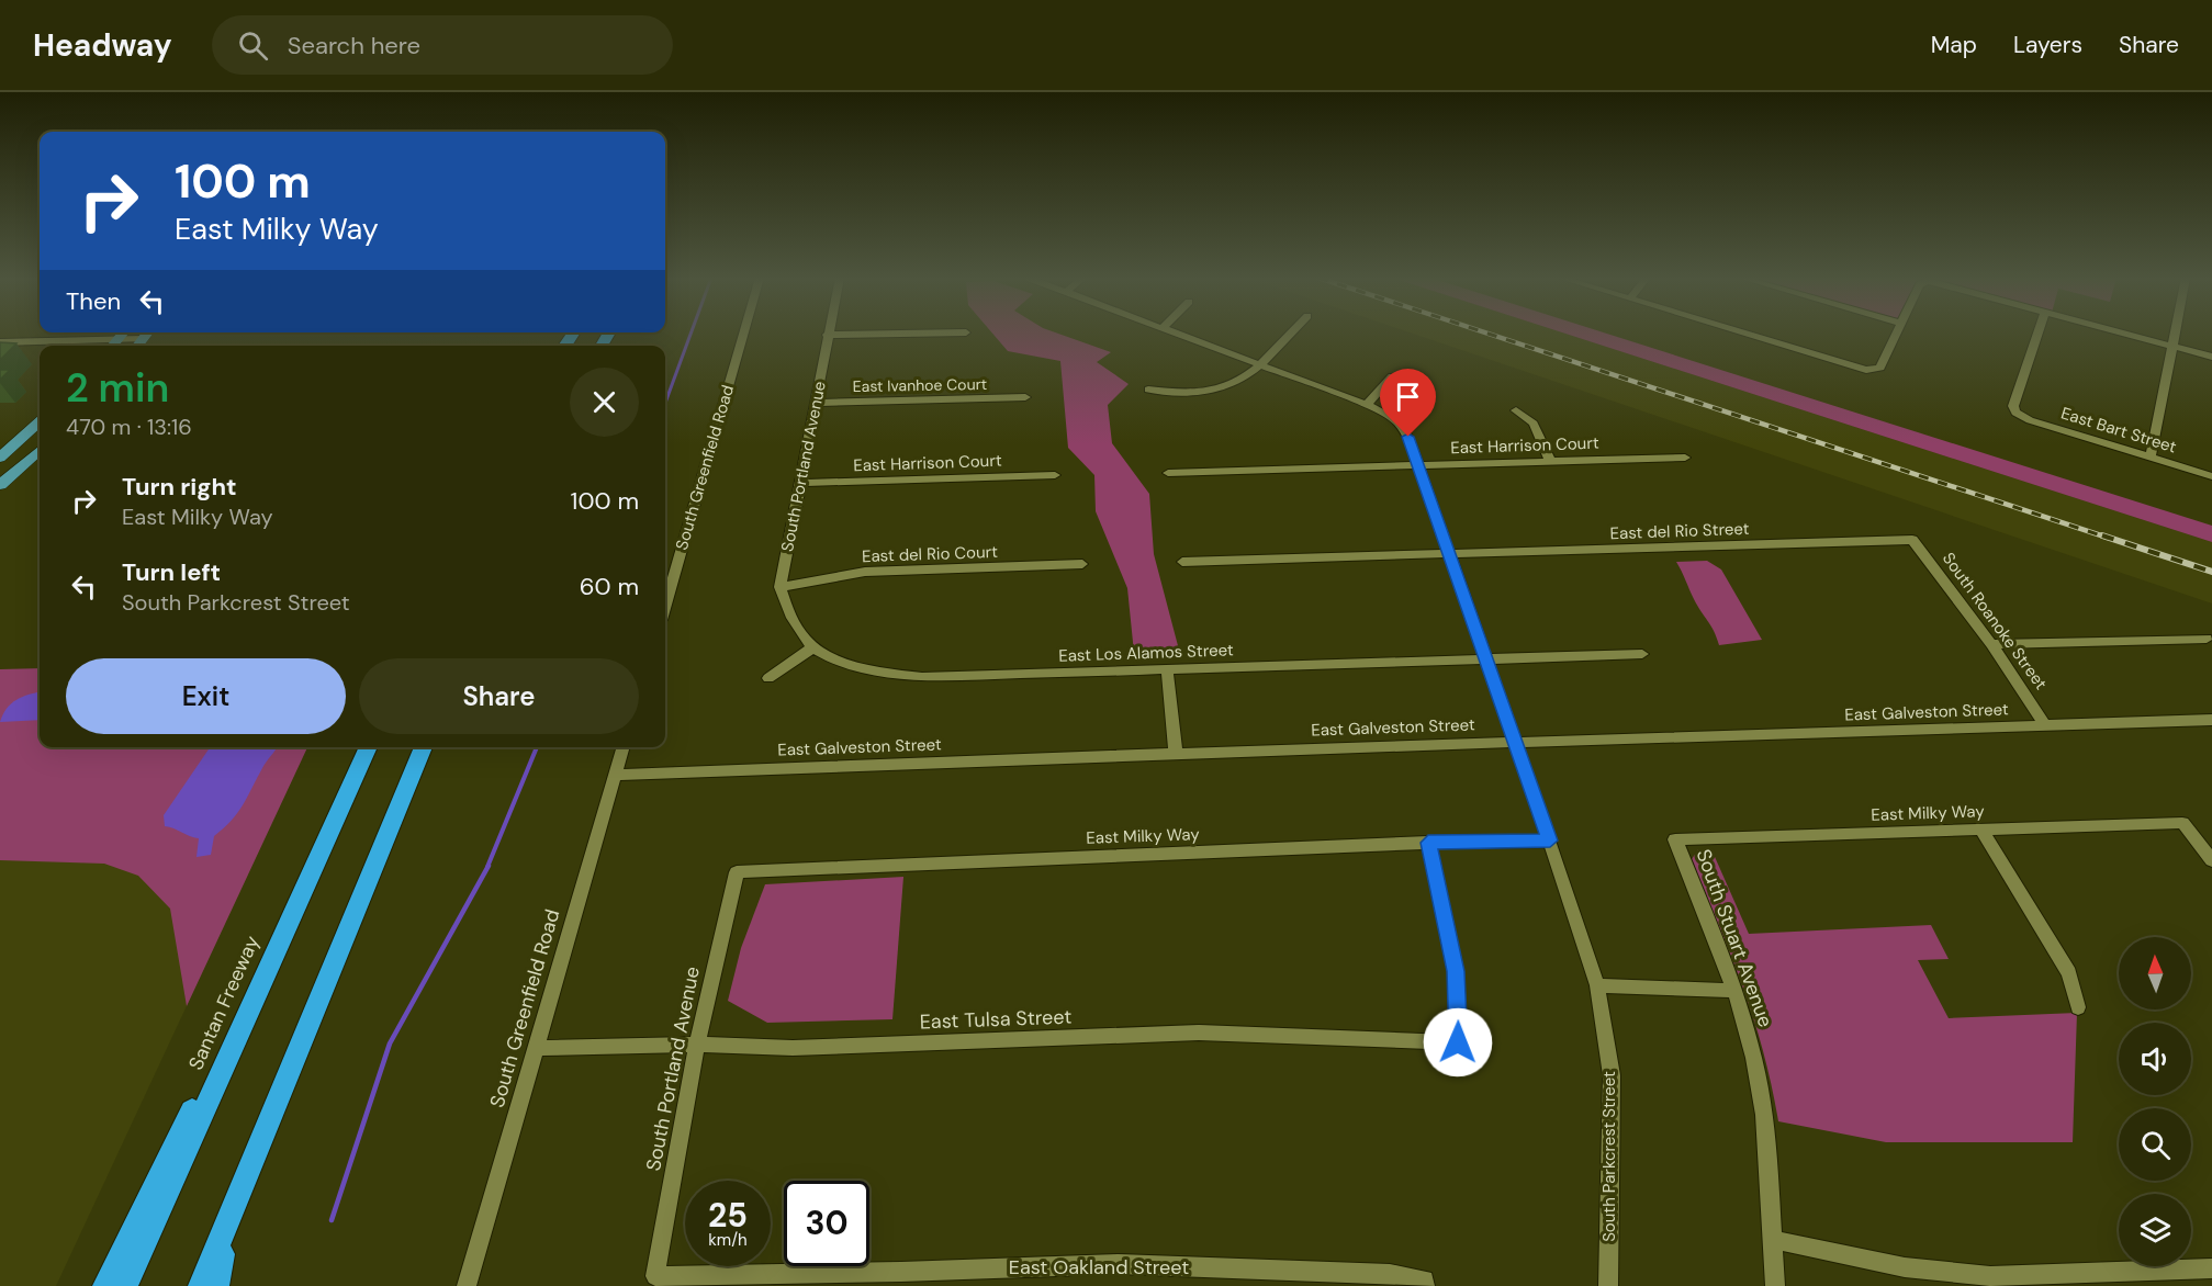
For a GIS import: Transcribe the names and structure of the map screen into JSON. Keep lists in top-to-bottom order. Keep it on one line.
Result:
{"streets":{"highway":["Santan Freeway"],"street":["East Ivanhoe Court","East Bart Street","East Harrison Court","South Portland Avenue","South Greenfield Road","East del Rio Street","East del Rio Court","South Roanoke Street","East Los Alamos Street","East Galveston Street","East Milky Way","South Stuart Avenue","East Tulsa Street","South Parkcrest Street","East Oakland Street"]},"crossings":[["East Ivanhoe Court","South Portland Avenue"],["East Harrison Court","South Portland Avenue"],["East Harrison Court","South Parkcrest Street"],["South Portland Avenue","East del Rio Court"],["South Portland Avenue","East Milky Way"],["South Portland Avenue","East Tulsa Street"],["South Portland Avenue","East Oakland Street"],["South Greenfield Road","East Galveston Street"],["South Greenfield Road","East Tulsa Street"],["East del Rio Street","South Roanoke Street"],["East del Rio Street","South Parkcrest Street"],["South Roanoke Street","East Galveston Street"],["East Los Alamos Street","South Parkcrest Street"],["East Galveston Street","South Parkcrest Street"],["East Milky Way","South Stuart Avenue"],["East Milky Way","East Tulsa Street"],["East Milky Way","South Parkcrest Street"]],"north":"top","page":{"header":"Headway","search":"Search here","nav":["Map","Layers","Share"],"turn":["100 m","East Milky Way"],"then":"Then","heading":["2 min","470 m · 13:16"],"list":[{"name":"Turn right","note":"East Milky Way","value":"100 m"},{"name":"Turn left","note":"South Parkcrest Street","value":"60 m"}],"buttons":["Exit","Share"],"speed":"25 km/h","limit":"30"}}
